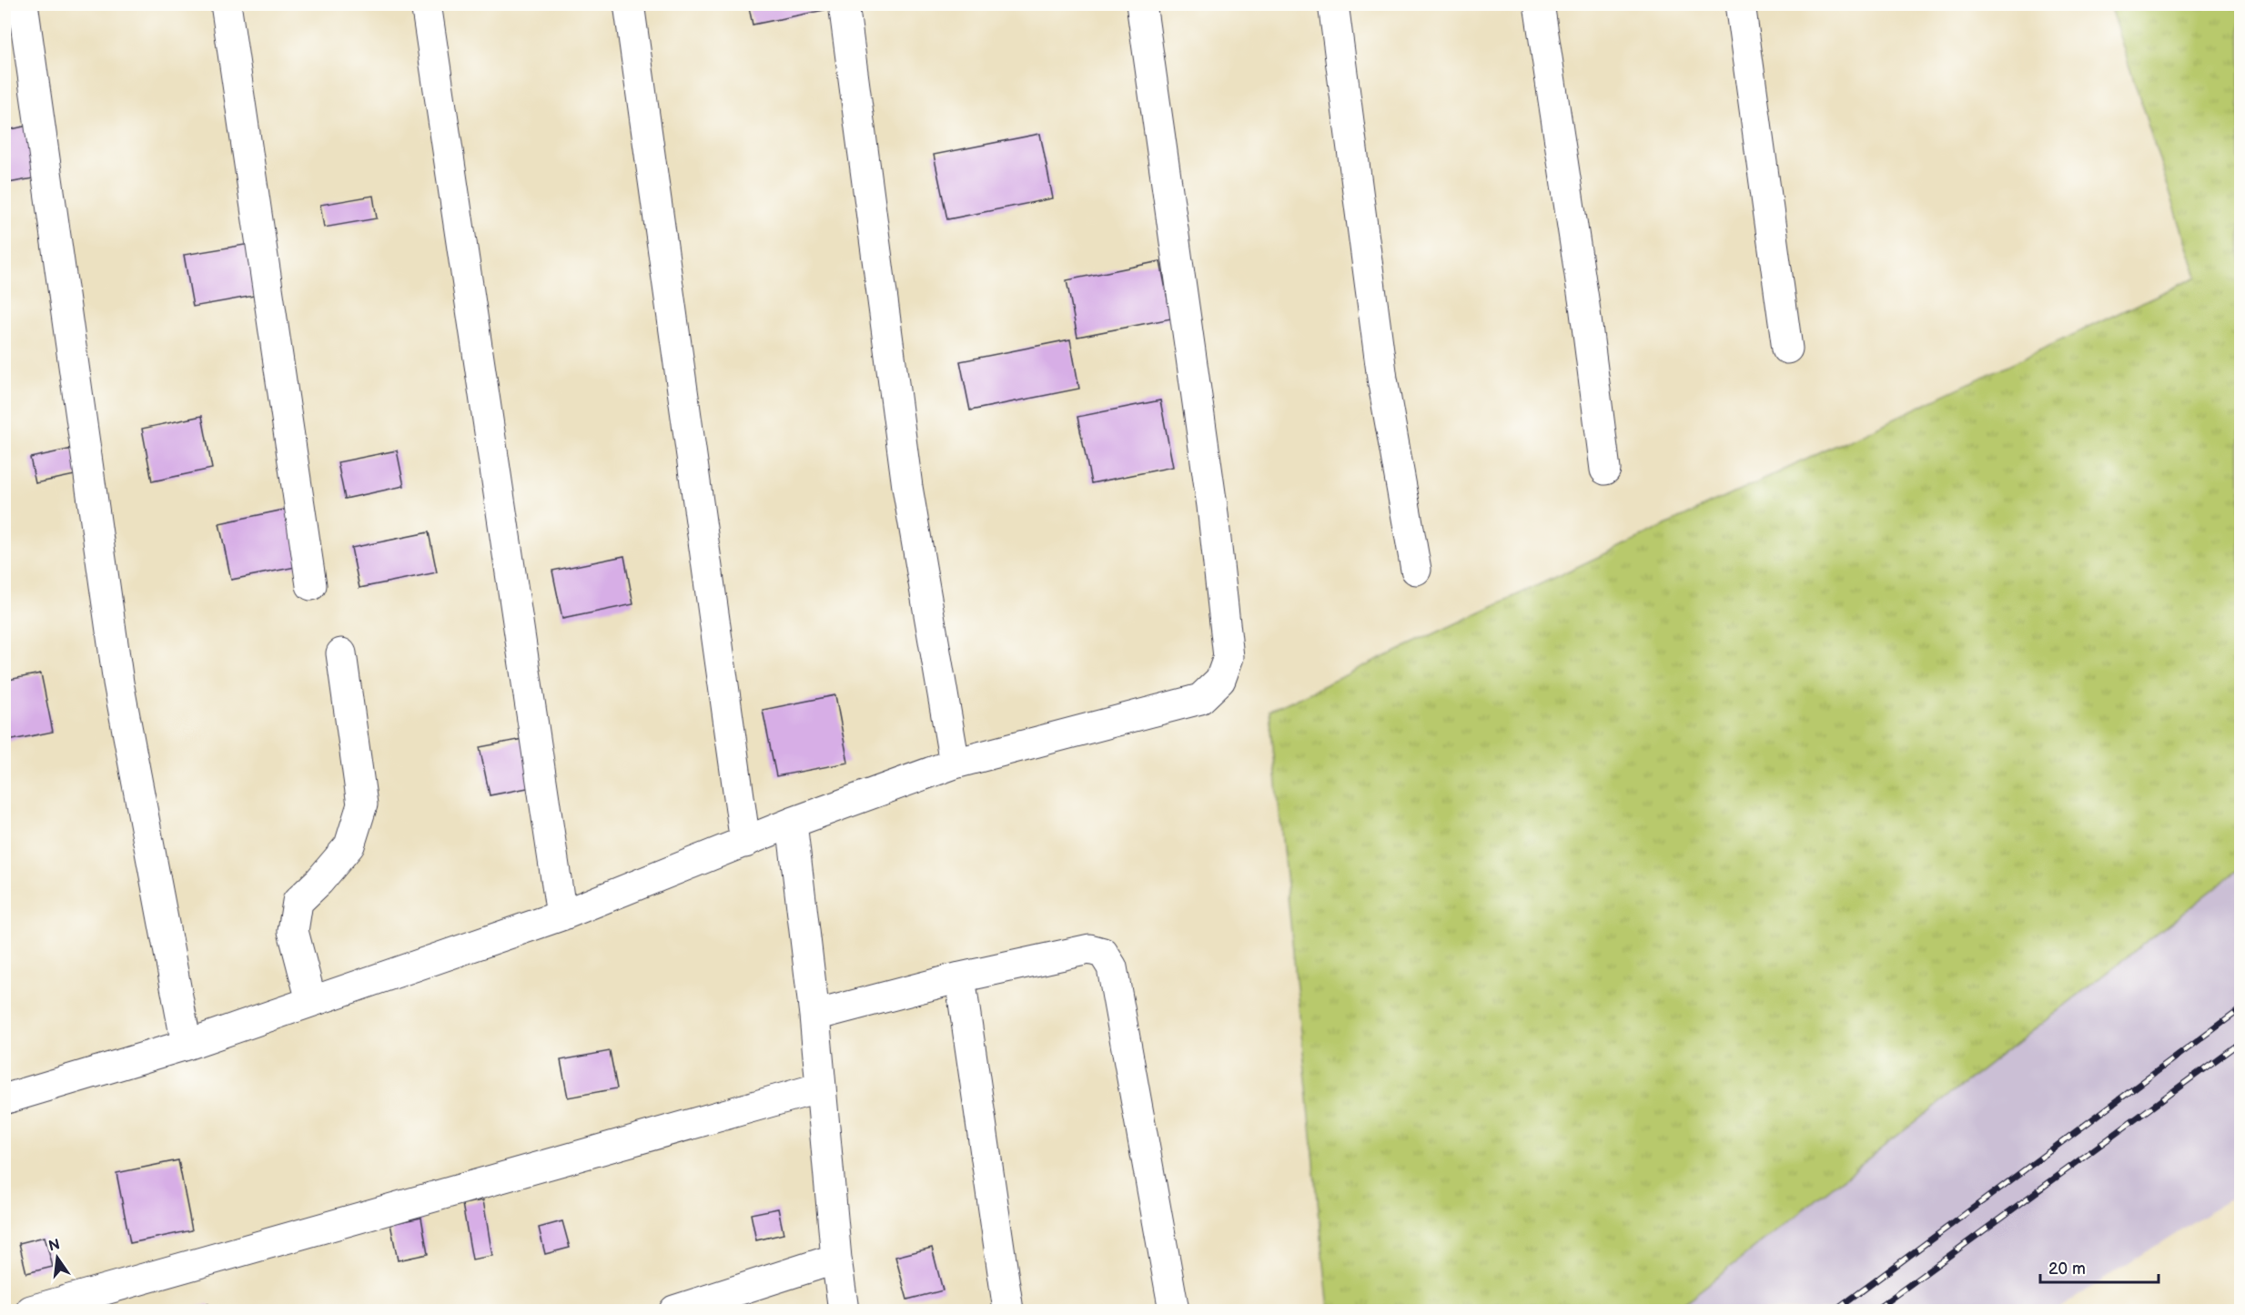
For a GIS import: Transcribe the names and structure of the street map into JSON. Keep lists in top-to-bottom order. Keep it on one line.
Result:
{"scale_bar":"20 m","north":"top"}
